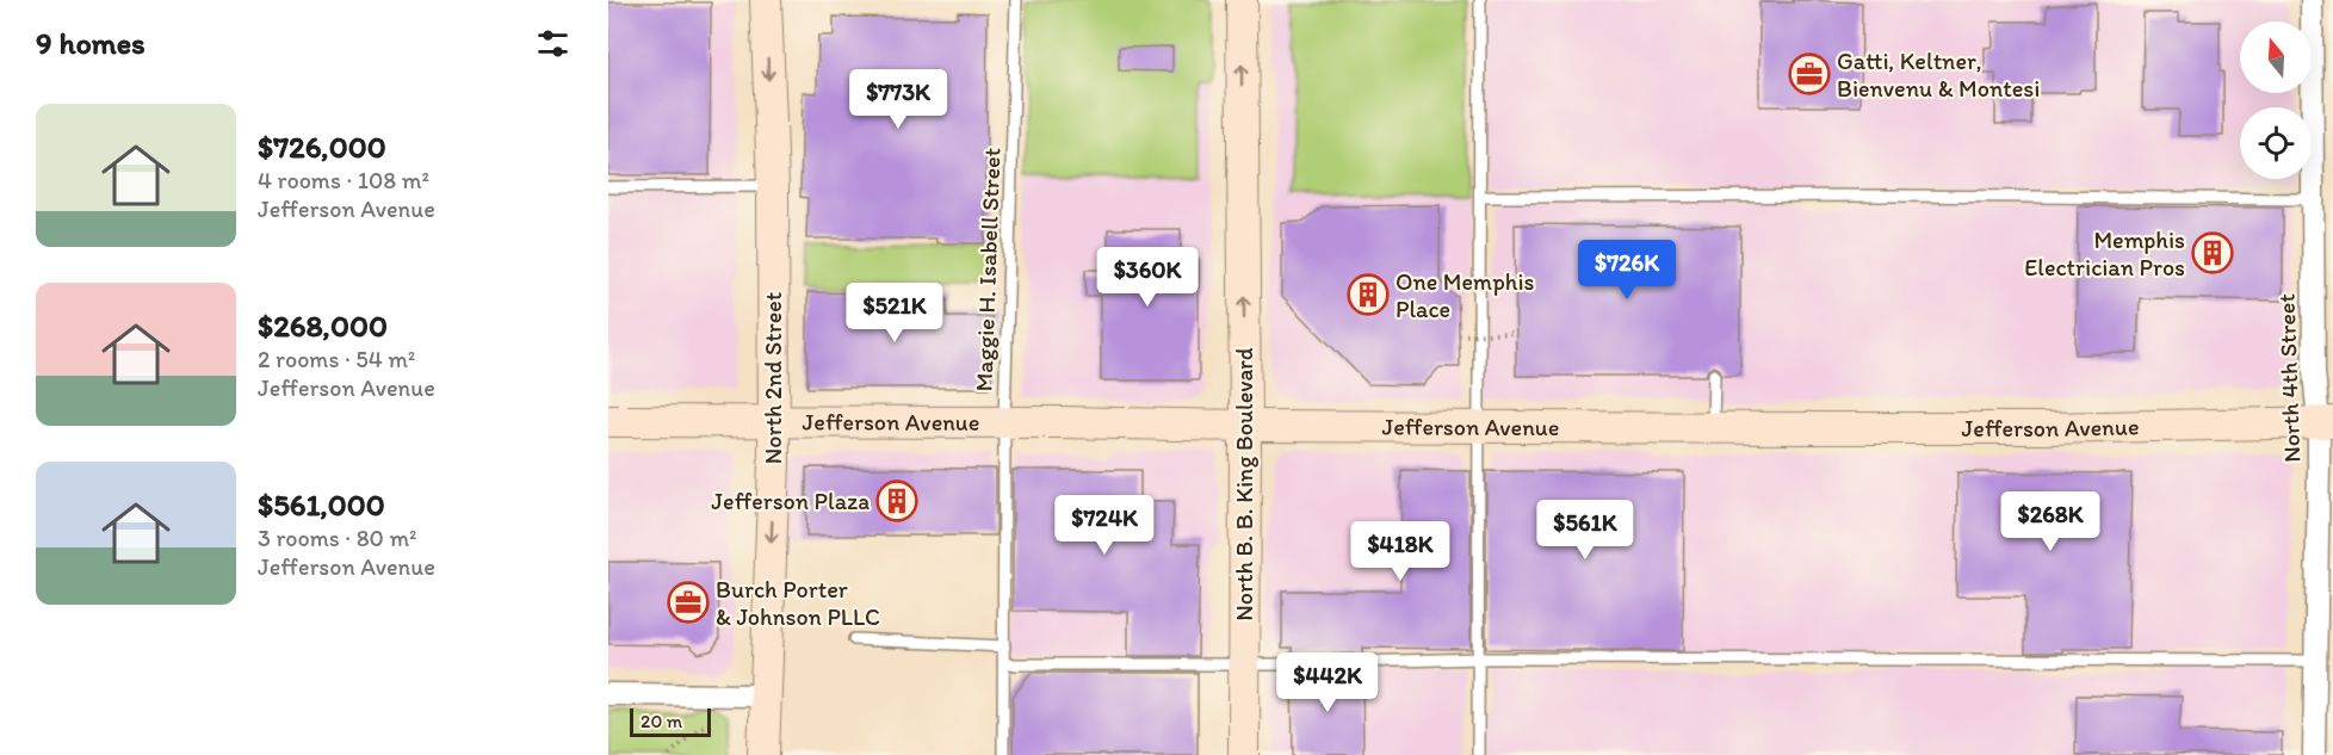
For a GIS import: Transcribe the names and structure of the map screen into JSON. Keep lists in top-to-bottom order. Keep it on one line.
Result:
{"streets":{"main road":["North 2nd Street","Jefferson Avenue","North B. B. King Boulevard"],"street":["North 4th Street"],"lane":["Maggie H. Isabell Street"]},"crossings":[["Maggie H. Isabell Street","Jefferson Avenue"],["North 2nd Street","Jefferson Avenue"],["North 4th Street","Jefferson Avenue"],["Jefferson Avenue","North B. B. King Boulevard"]],"one_way":["North 2nd Street","North B. B. King Boulevard"],"places":{"office":["Gatti, Keltner, Bienvenu & Montesi","Burch Porter & Johnson PLLC"],"building":["Memphis Electrician Pros","One Memphis Place","Jefferson Plaza"]},"scale_bar":"20 m","north":"top","page":{"heading":"9 homes","price":["$773K","$726K","$360K","$521K","$268K","$724K","$561K","$418K","$442K"],"list":[{"name":"$726,000","note":"4 rooms · 108 m² · Jefferson Avenue"},{"name":"$268,000","note":"2 rooms · 54 m² · Jefferson Avenue"},{"name":"$561,000","note":"3 rooms · 80 m² · Jefferson Avenue"}],"scale":"20 m"}}
